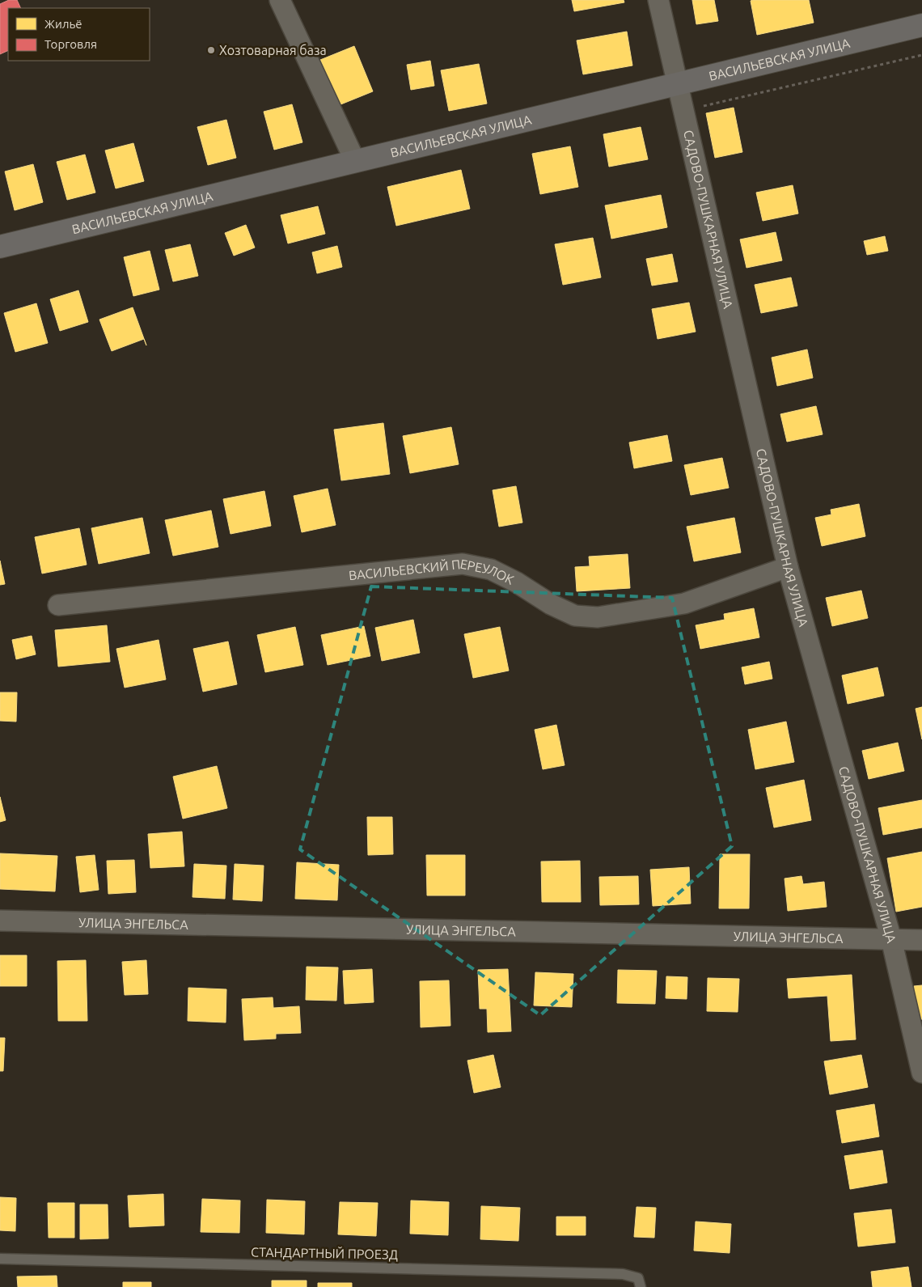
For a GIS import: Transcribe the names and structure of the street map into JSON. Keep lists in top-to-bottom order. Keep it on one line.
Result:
{"streets":{"main road":["ВАСИЛЬЕВСКАЯ УЛИЦА"],"street":["САДОВО-ПУШКАРНАЯ УЛИЦА","ВАСИЛЬЕВСКИЙ ПЕРЕУЛОК","УЛИЦА ЭНГЕЛЬСА"],"lane":["СТАНДАРТНЫЙ ПРОЕЗД"]},"crossings":[["ВАСИЛЬЕВСКАЯ УЛИЦА","САДОВО-ПУШКАРНАЯ УЛИЦА"],["САДОВО-ПУШКАРНАЯ УЛИЦА","ВАСИЛЬЕВСКИЙ ПЕРЕУЛОК"],["САДОВО-ПУШКАРНАЯ УЛИЦА","УЛИЦА ЭНГЕЛЬСА"]],"places":["Хозтоварная база"],"legend":["Жильё","Торговля"]}
